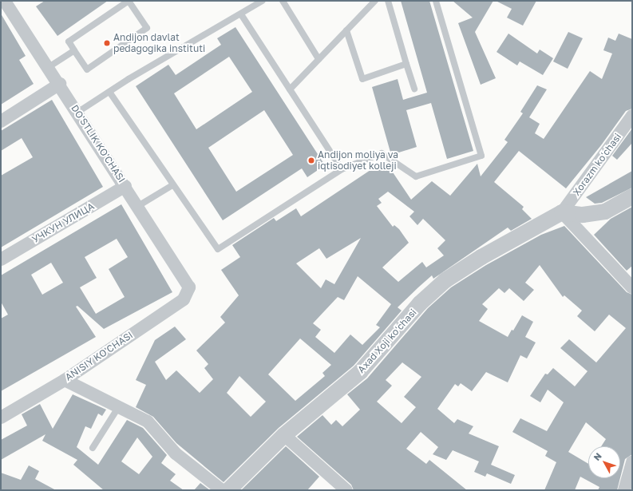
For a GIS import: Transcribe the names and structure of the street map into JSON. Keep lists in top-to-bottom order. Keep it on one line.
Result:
{"streets":{"street":["DO'STLIK KO'CHASI","Xorazm koʻchasi","УЧКУН УЛИЦА","Axad Xoji koʻchasi","ANISIY KO'CHASI"]},"crossings":[["DO'STLIK KO'CHASI","УЧКУН УЛИЦА"],["DO'STLIK KO'CHASI","ANISIY KO'CHASI"],["Xorazm koʻchasi","Axad Xoji koʻchasi"]],"places":["Andijon davlat pedagogika instituti","Andijon moliya va iqtisodiyet kolleji"],"north":"top left"}
